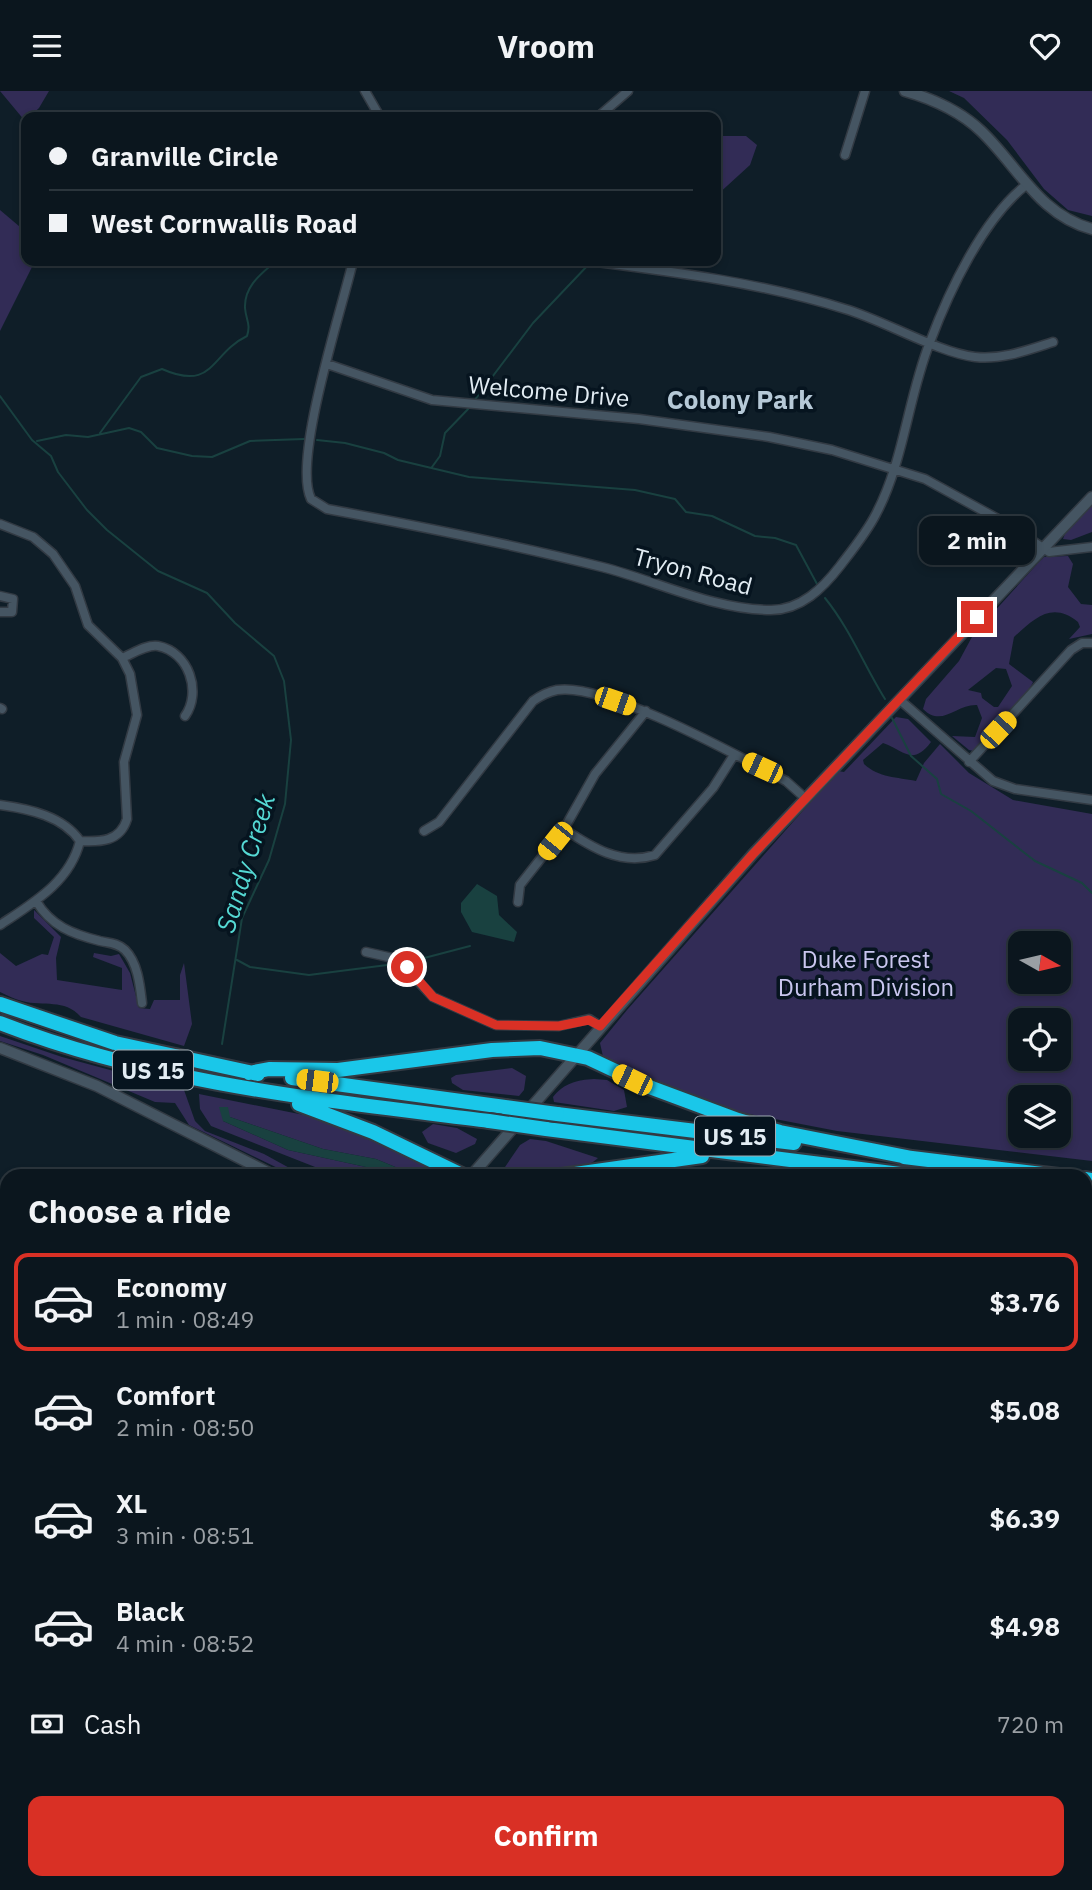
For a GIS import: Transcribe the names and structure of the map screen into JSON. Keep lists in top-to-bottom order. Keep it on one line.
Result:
{"streets":{"highway":["US 15"],"street":["Welcome Drive","Tryon Road"]},"crossings":[["Welcome Drive","Tryon Road"]],"districts":["Colony Park"],"water":["Sandy Creek"],"parks":["Duke Forest Durham Division"],"north":"right","page":{"header":"Vroom","banner":["Granville Circle","West Cornwallis Road"],"bubble":"2 min","heading":"Choose a ride","list":[{"name":"Economy","note":"1 min · 08:49","value":"$3.76"},{"name":"Comfort","note":"2 min · 08:50","value":"$5.08"},{"name":"XL","note":"3 min · 08:51","value":"$6.39"},{"name":"Black","note":"4 min · 08:52","value":"$4.98"}],"pay":["Cash","720 m"],"buttons":"Confirm"}}
